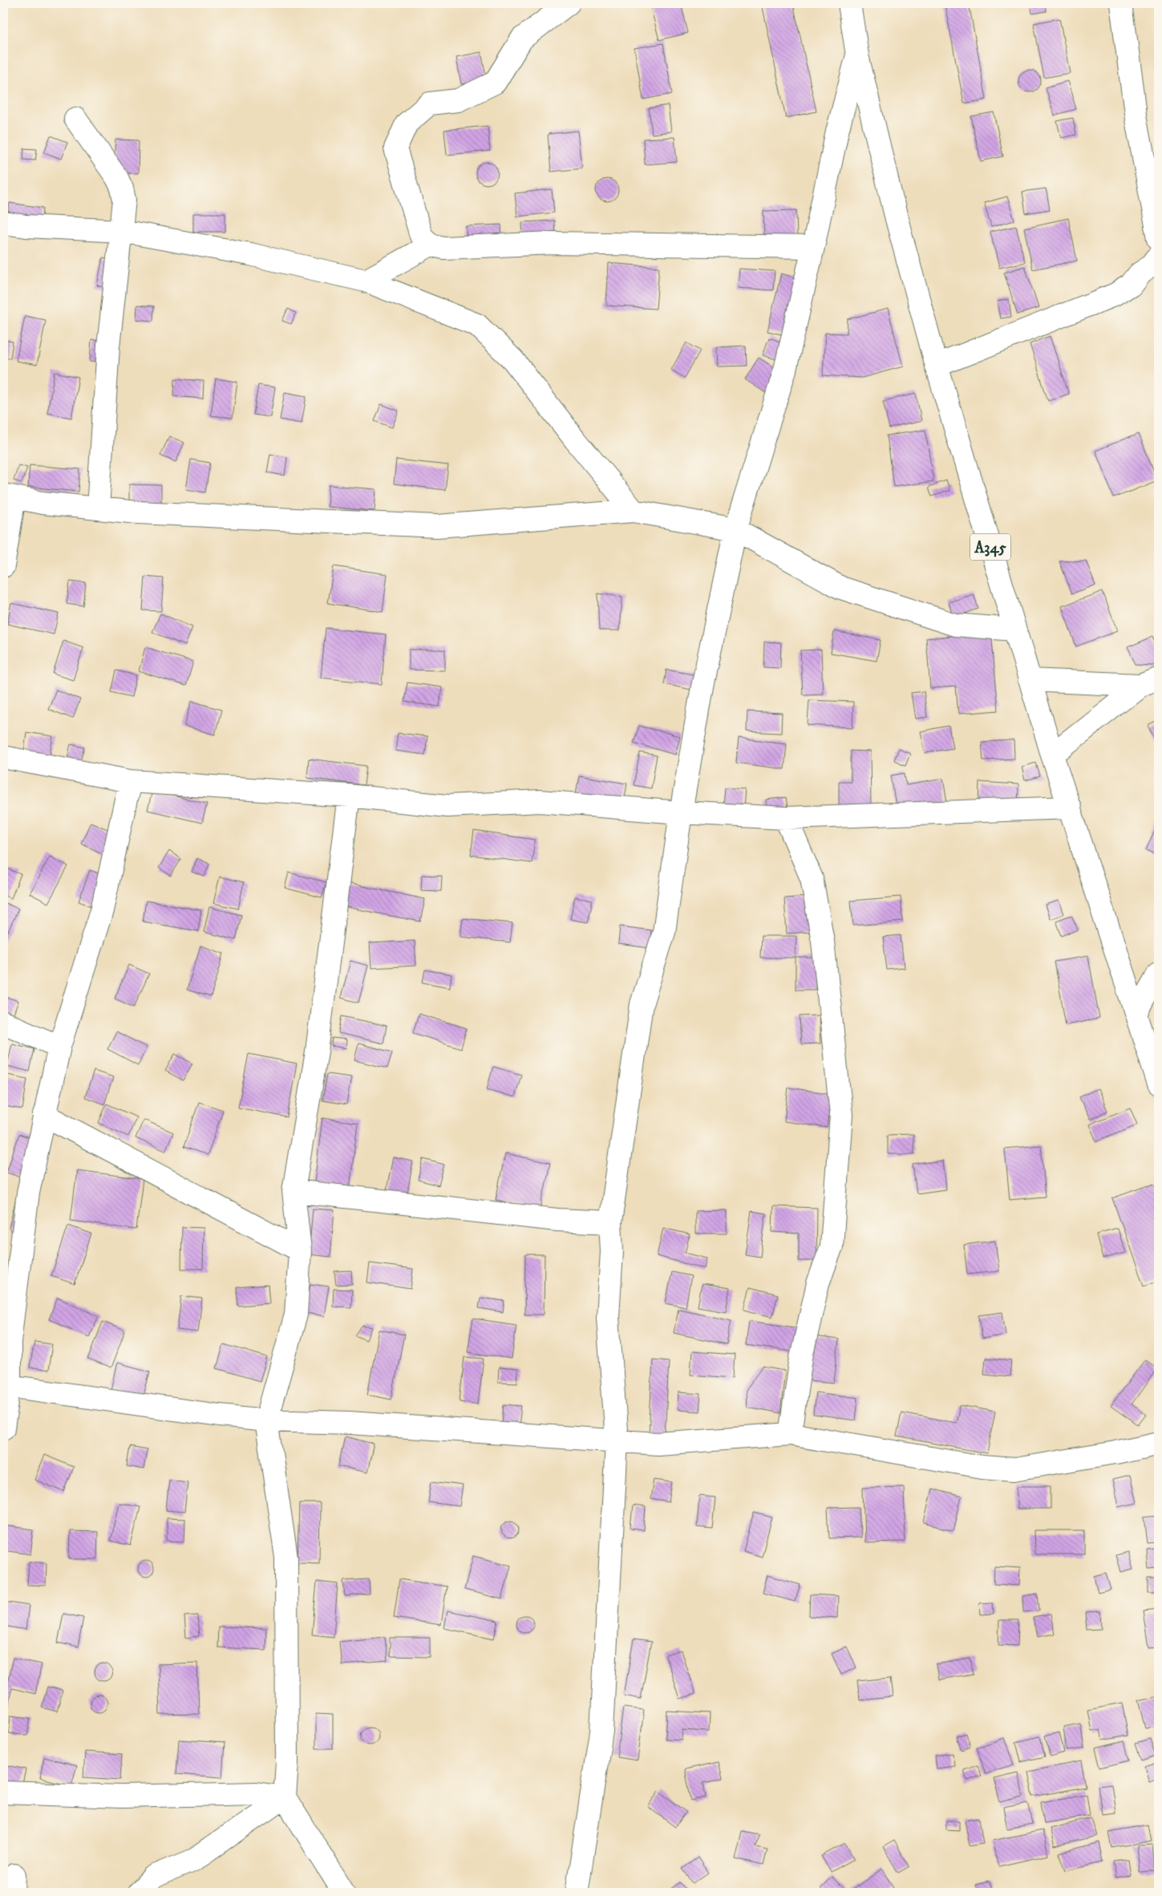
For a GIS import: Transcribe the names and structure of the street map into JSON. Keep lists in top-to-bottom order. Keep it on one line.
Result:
{"streets":{"main road":["A345"]}}
